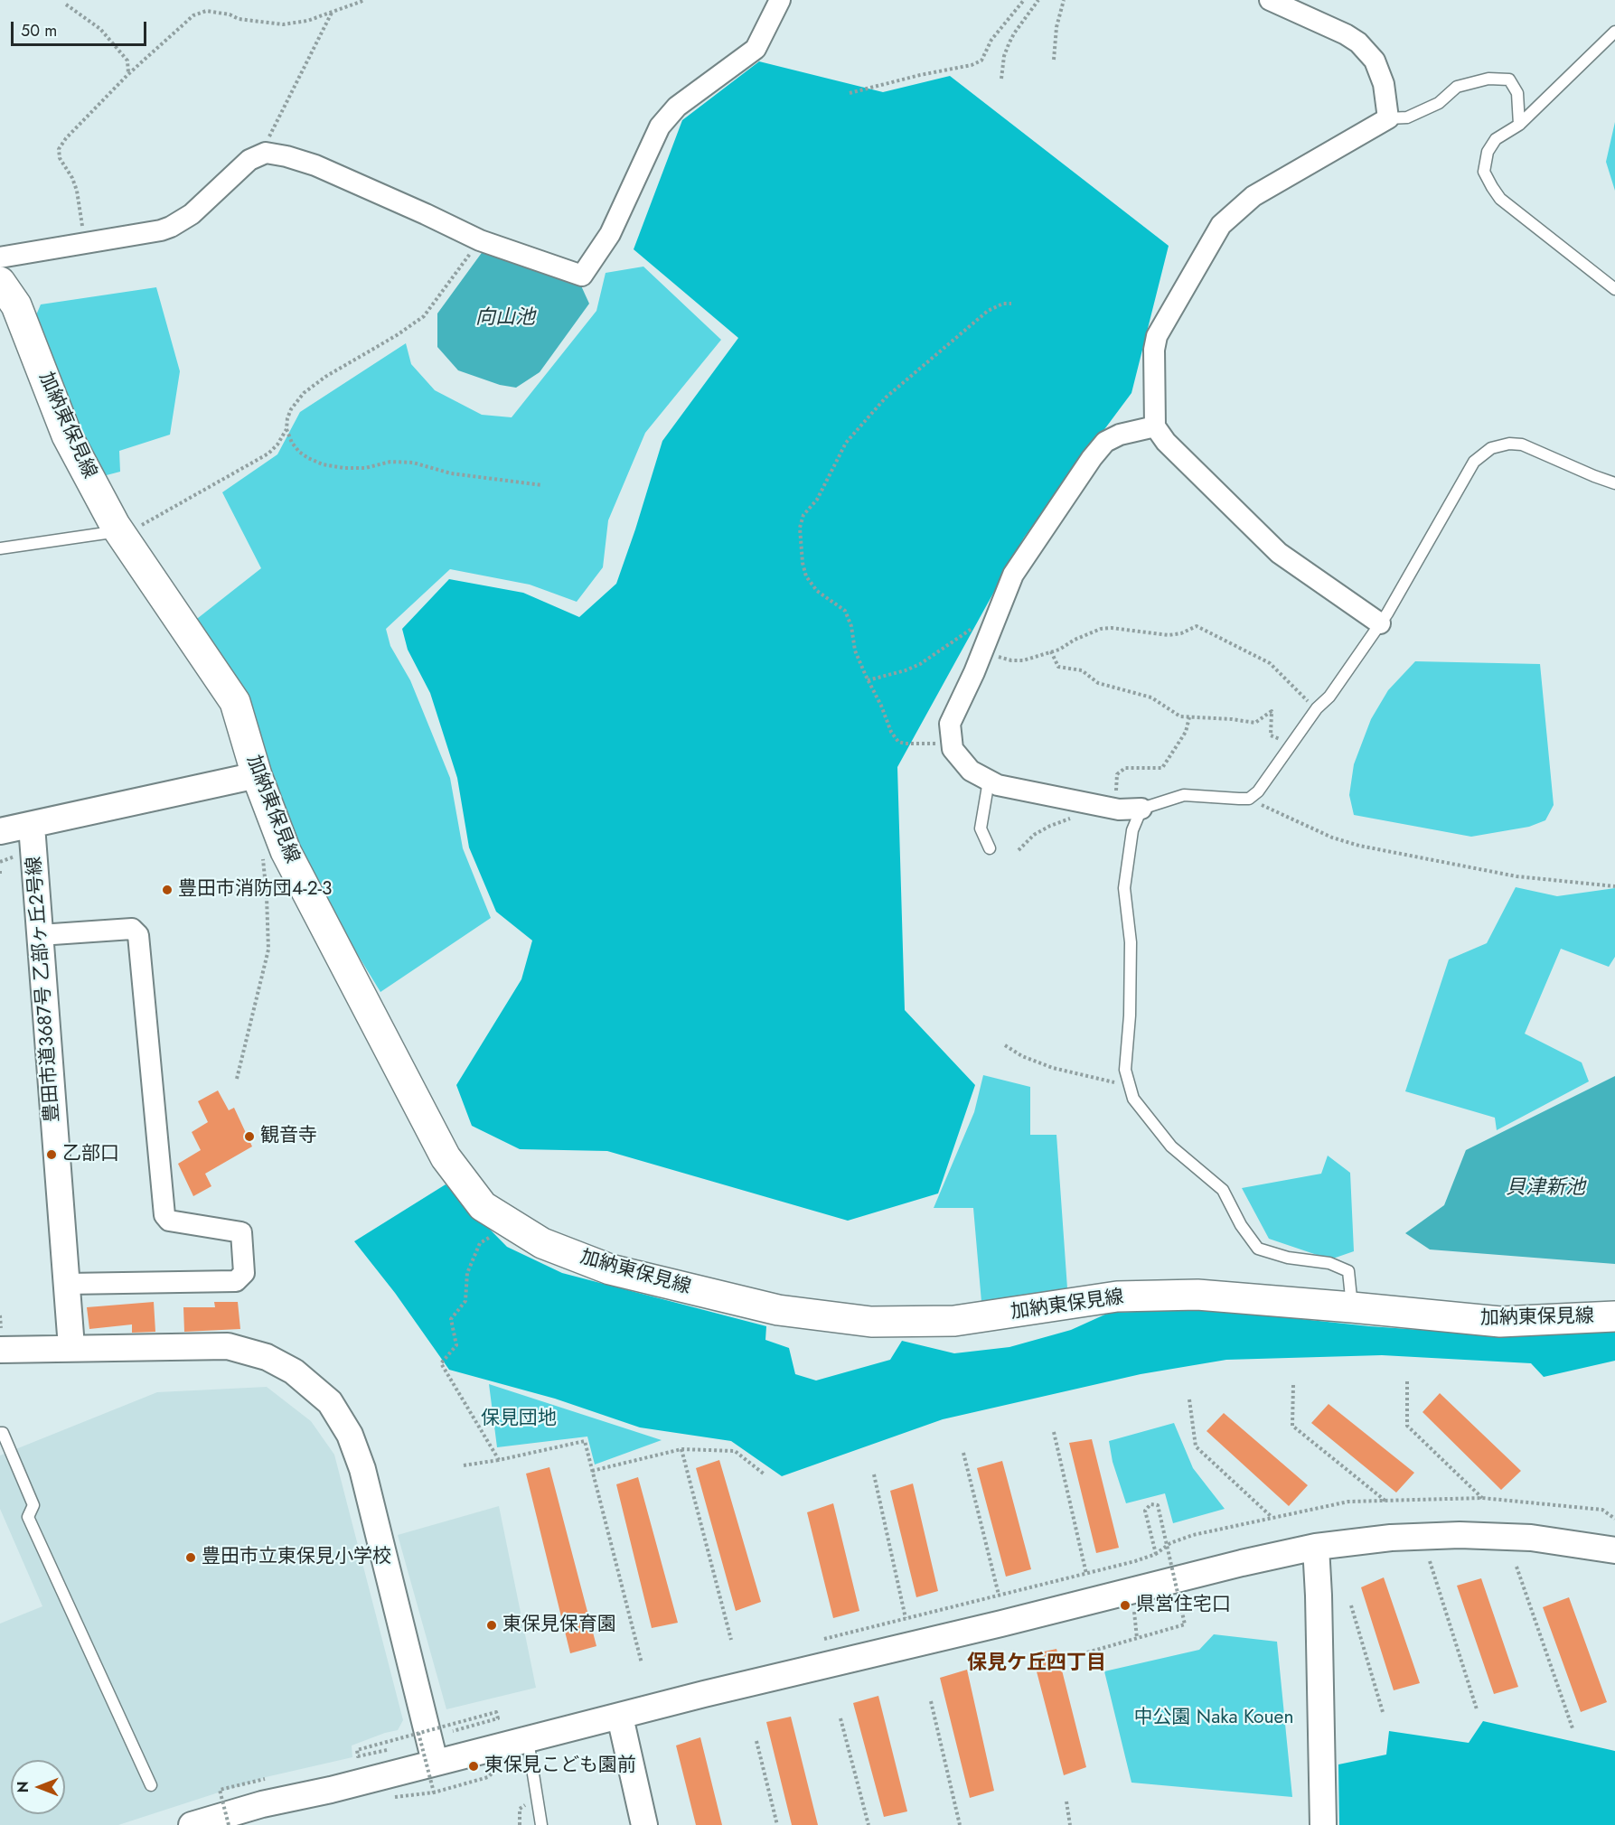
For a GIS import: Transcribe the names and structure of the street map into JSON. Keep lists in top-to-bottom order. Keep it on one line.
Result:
{"streets":{"main road":["加納東保見線"],"street":["豊田市道3687号 乙部ヶ丘2号線"]},"districts":["保見ケ丘四丁目"],"water":["向山池","貝津新池"],"parks":["保見団地","中公園 Naka Kouen"],"places":["豊田市消防団4-2-3","観音寺","乙部口","豊田市立東保見小学校","県営住宅口","東保見保育園","東保見こども園前"],"scale_bar":"50 m","north":"left"}
